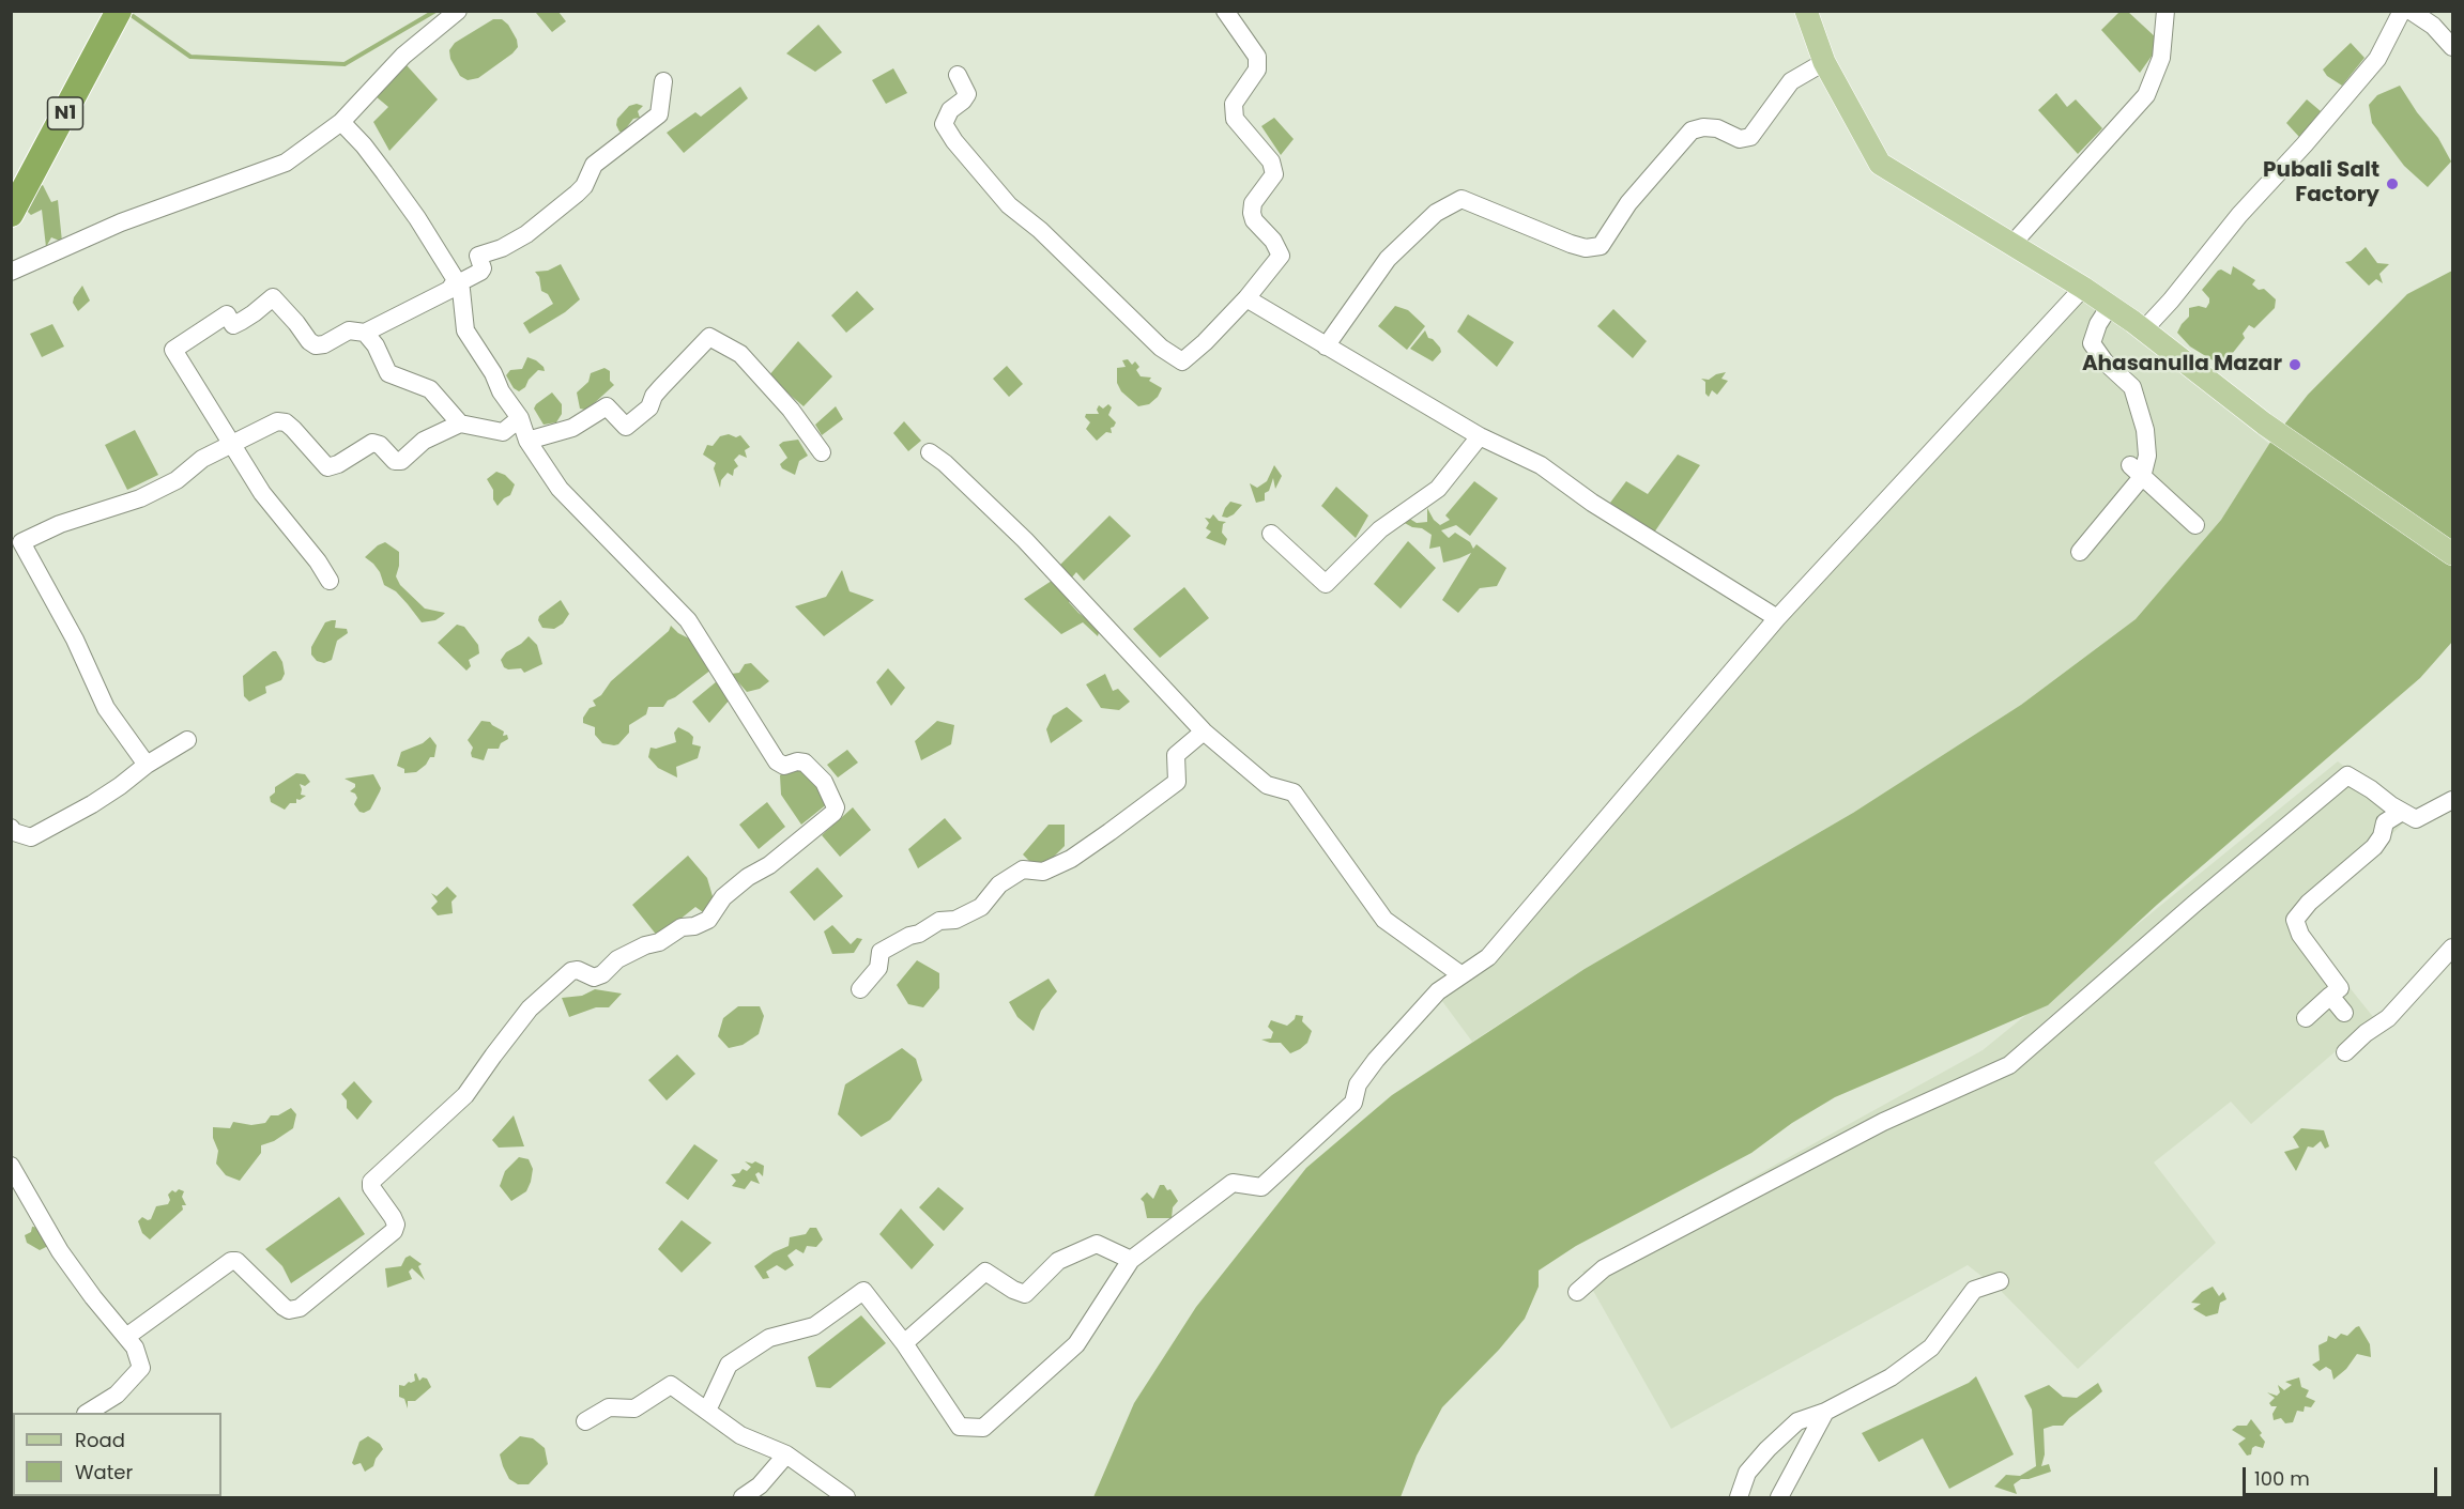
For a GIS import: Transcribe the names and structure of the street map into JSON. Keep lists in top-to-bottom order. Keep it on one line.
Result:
{"streets":{"highway":["N1"]},"places":["Pubali Salt Factory","Ahasanulla Mazar"],"legend":["Road","Water"],"scale_bar":"100 m"}
